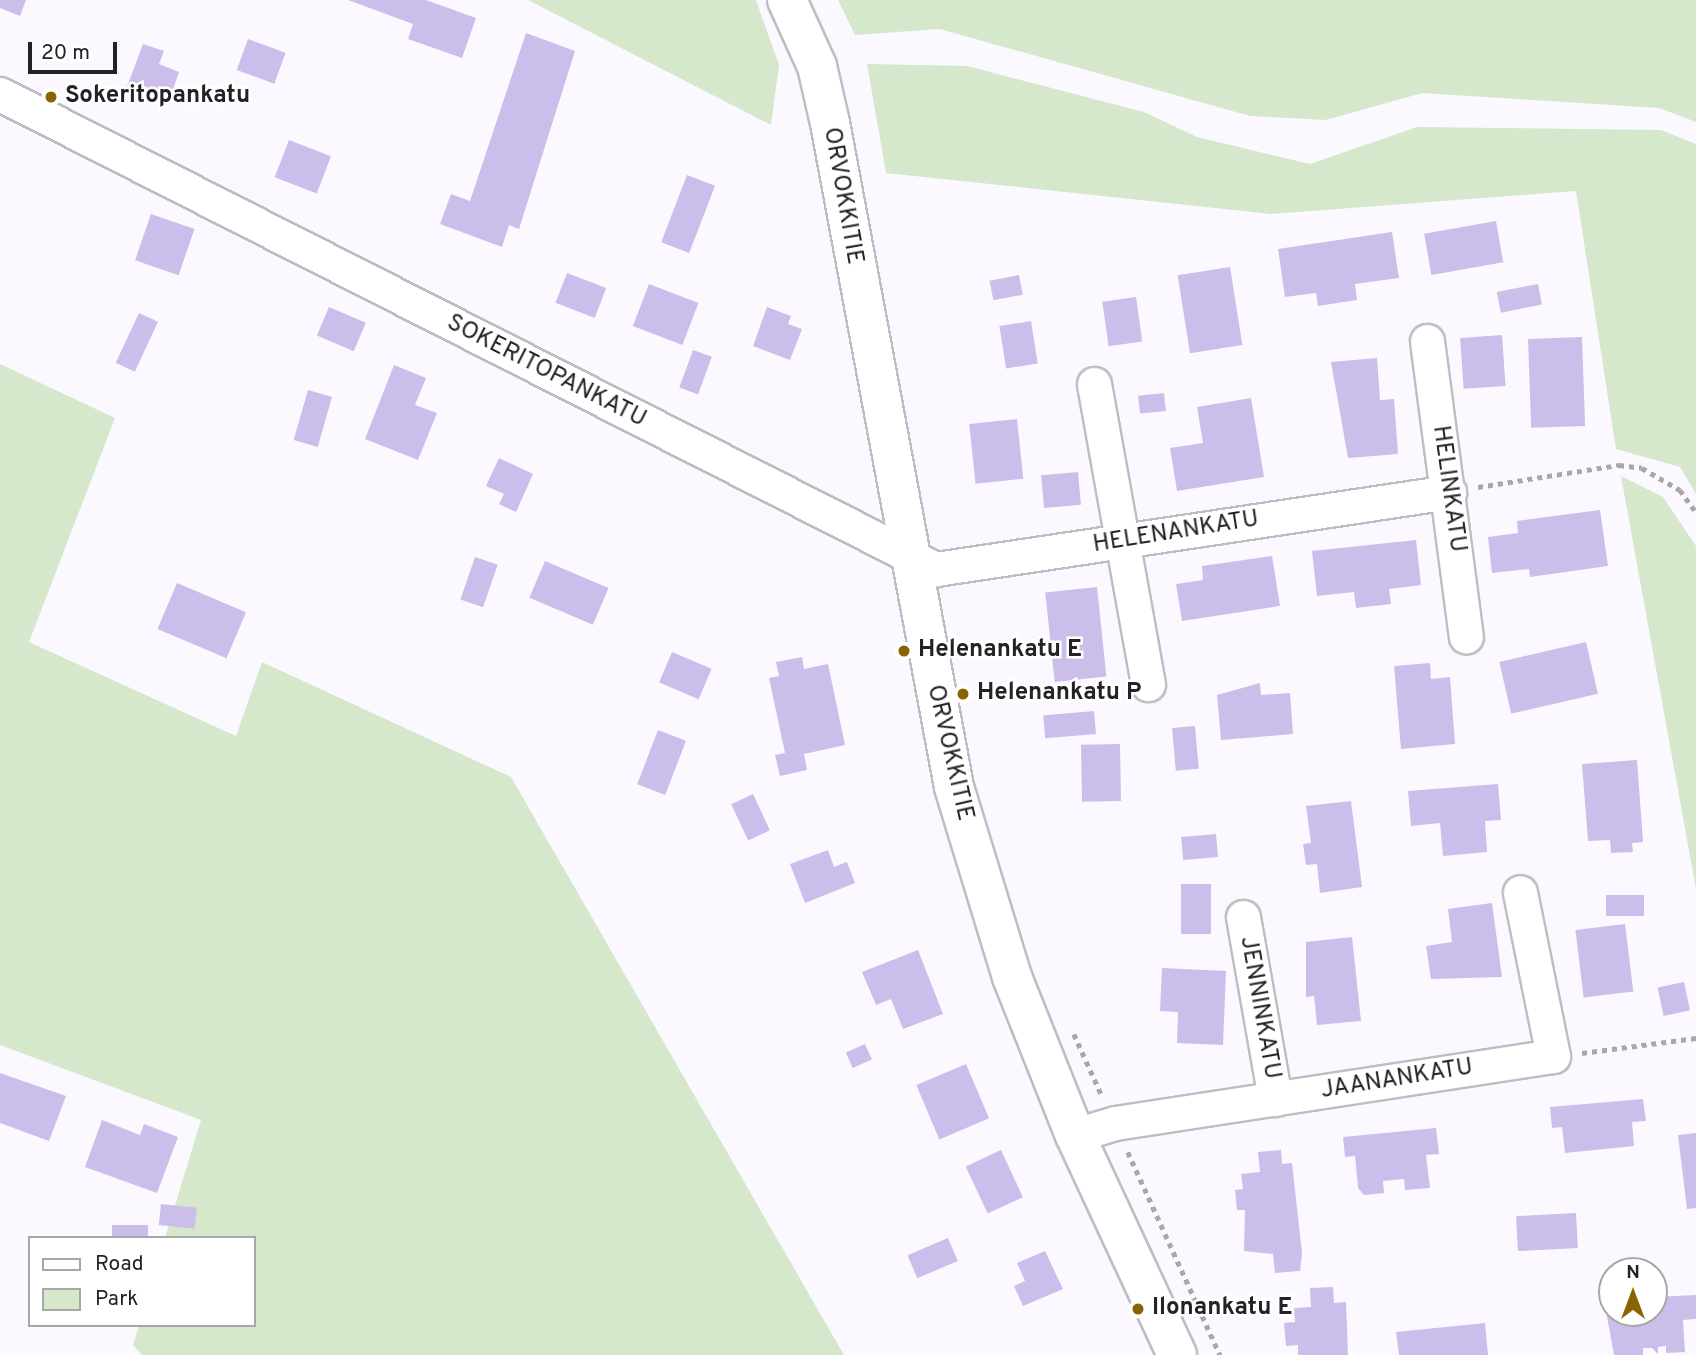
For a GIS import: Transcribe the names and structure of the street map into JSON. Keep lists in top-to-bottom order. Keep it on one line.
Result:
{"streets":{"street":["ORVOKKITIE","SOKERITOPANKATU","HELINKATU","HELENANKATU","JENNINKATU","JAANANKATU"]},"crossings":[["ORVOKKITIE","SOKERITOPANKATU"],["ORVOKKITIE","HELENANKATU"],["ORVOKKITIE","JAANANKATU"],["SOKERITOPANKATU","HELENANKATU"],["HELINKATU","HELENANKATU"],["JENNINKATU","JAANANKATU"]],"places":["Sokeritopankatu","Helenankatu E","Helenankatu P","Ilonankatu E"],"legend":["Road","Park"],"scale_bar":"20 m","north":"top"}
